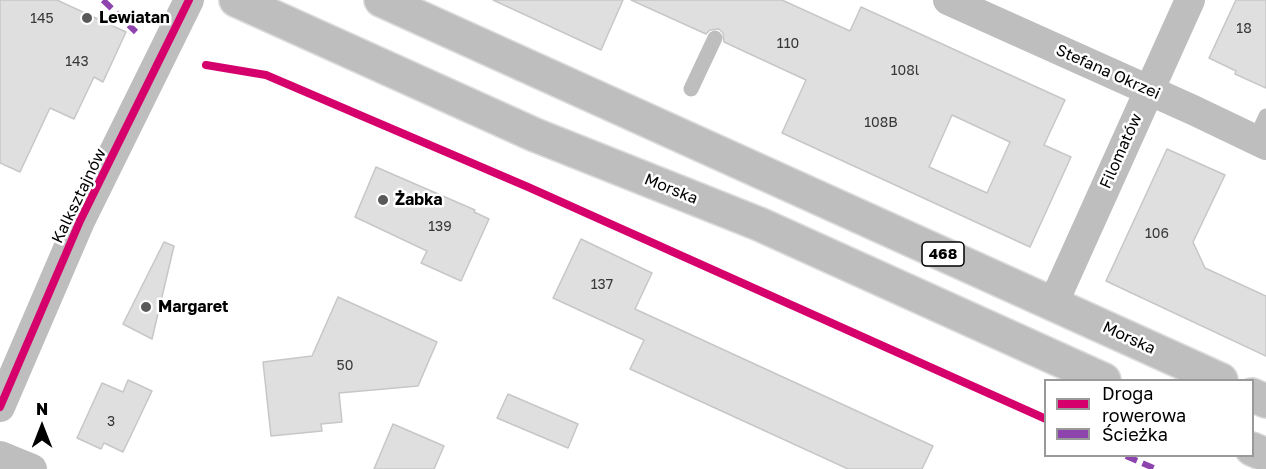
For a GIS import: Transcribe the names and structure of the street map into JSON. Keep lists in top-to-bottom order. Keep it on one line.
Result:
{"streets":{"main road":["Morska","468"],"street":["Stefana Okrzei","Filomatów","Kalksztajnów"]},"crossings":[["Stefana Okrzei","Filomatów"],["Filomatów","Morska"]],"places":["Lewiatan","Żabka","Margaret"],"house_numbers":["145","18","110","143","108l","108B","139","106","137","50","3"],"legend":["Droga rowerowa","Ścieżka"],"north":"top"}
